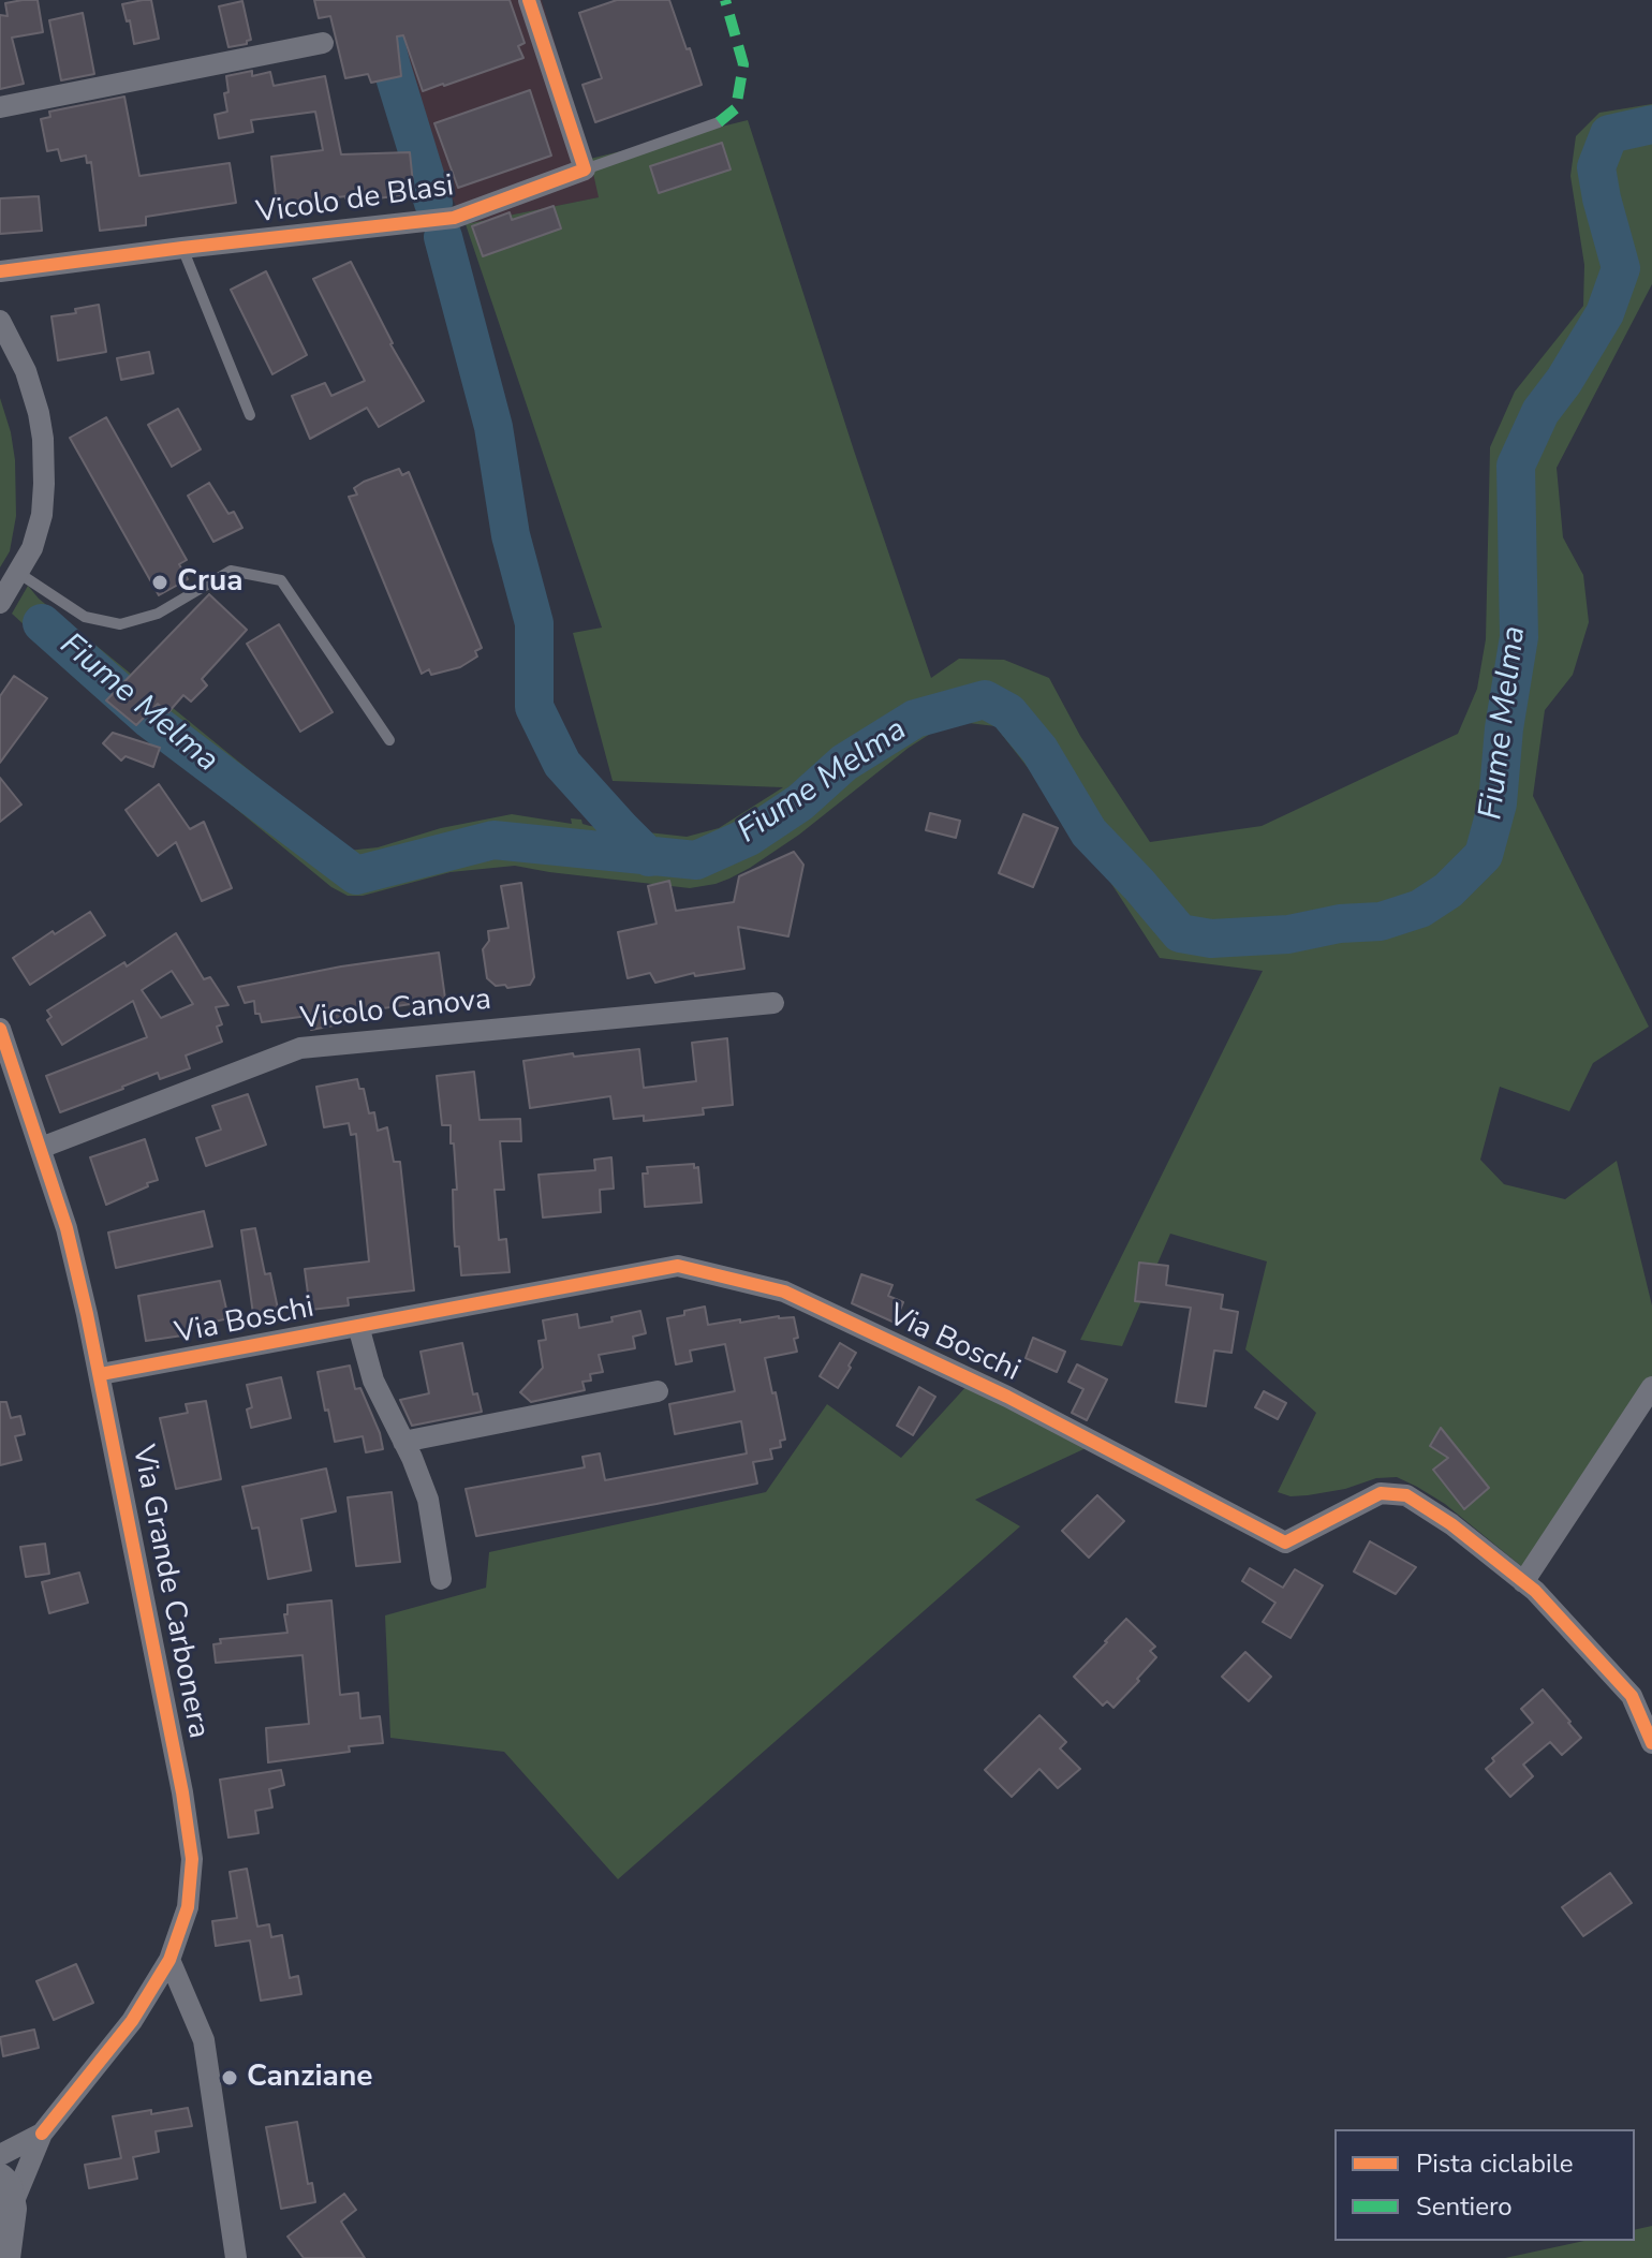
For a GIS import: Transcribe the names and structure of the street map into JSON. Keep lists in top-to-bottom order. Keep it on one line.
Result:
{"streets":{"street":["Vicolo de Blasi","Vicolo Canova","Via Boschi","Via Grande Carbonera"]},"crossings":[["Vicolo Canova","Via Grande Carbonera"],["Via Boschi","Via Grande Carbonera"]],"water":["Fiume Melma"],"places":["Crua","Canziane"],"legend":["Pista ciclabile","Sentiero"]}
